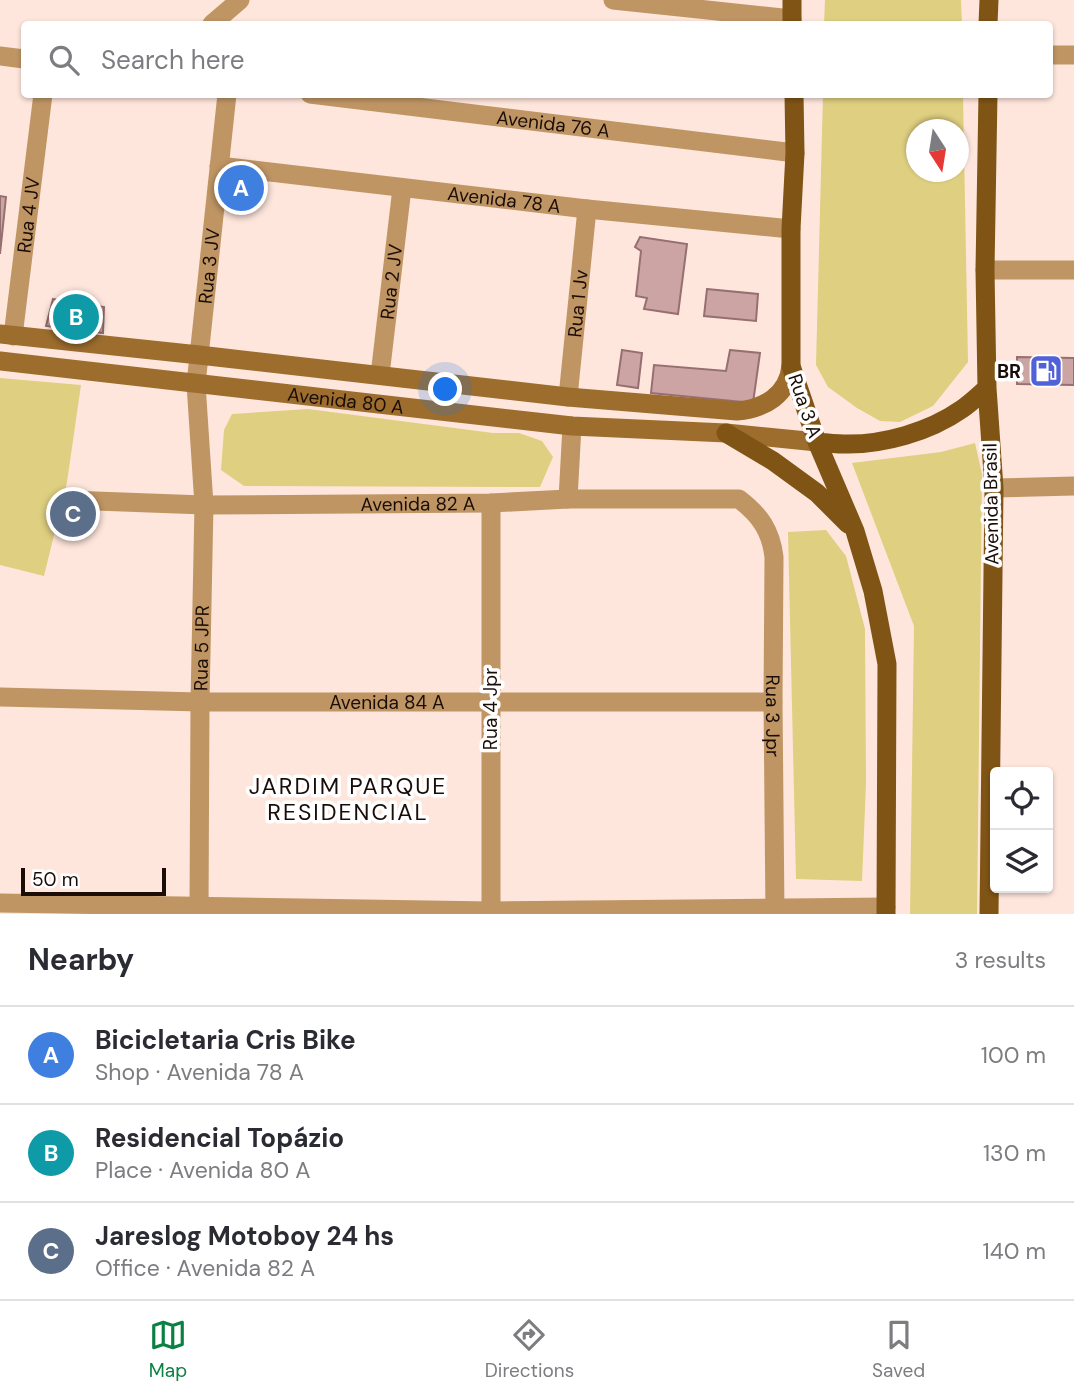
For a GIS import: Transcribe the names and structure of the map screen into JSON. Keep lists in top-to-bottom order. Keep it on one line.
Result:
{"streets":{"main road":["Avenida 80 A","Rua 3 A","Avenida Brasil"],"street":["Avenida 76 A","Avenida 78 A","Rua 4 JV","Rua 3 JV","Rua 2 JV","Rua 1 Jv","Avenida 82 A","Rua 5 JPR","Avenida 84 A","Rua 4 Jpr","Rua 3 Jpr"]},"crossings":[["Avenida 76 A","Rua 3 A"],["Avenida 78 A","Rua 3 JV"],["Avenida 78 A","Rua 2 JV"],["Avenida 78 A","Rua 1 Jv"],["Avenida 78 A","Rua 3 A"],["Rua 4 JV","Avenida 80 A"],["Rua 3 JV","Avenida 80 A"],["Rua 3 JV","Rua 5 JPR"],["Rua 2 JV","Avenida 80 A"],["Rua 1 Jv","Avenida 80 A"],["Avenida 80 A","Rua 3 A"],["Avenida 80 A","Rua 5 JPR"],["Avenida 82 A","Rua 5 JPR"],["Avenida 82 A","Rua 4 Jpr"],["Avenida 82 A","Rua 3 Jpr"],["Rua 5 JPR","Avenida 84 A"],["Avenida 84 A","Rua 4 Jpr"],["Avenida 84 A","Rua 3 Jpr"]],"districts":["JARDIM PARQUE RESIDENCIAL"],"places":{"fuel station":["BR"]},"scale_bar":"50 m","north":"bottom","page":{"search":"Search here","pins":["A","B","C"],"scale":"50 m","heading":["Nearby","3 results"],"list":[{"mark":"A","name":"Bicicletaria Cris Bike","note":"Shop · Avenida 78 A","value":"100 m"},{"mark":"B","name":"Residencial Topázio","note":"Place · Avenida 80 A","value":"130 m"},{"mark":"C","name":"Jareslog Motoboy 24 hs","note":"Office · Avenida 82 A","value":"140 m"}],"nav":["Map","Directions","Saved"]}}
